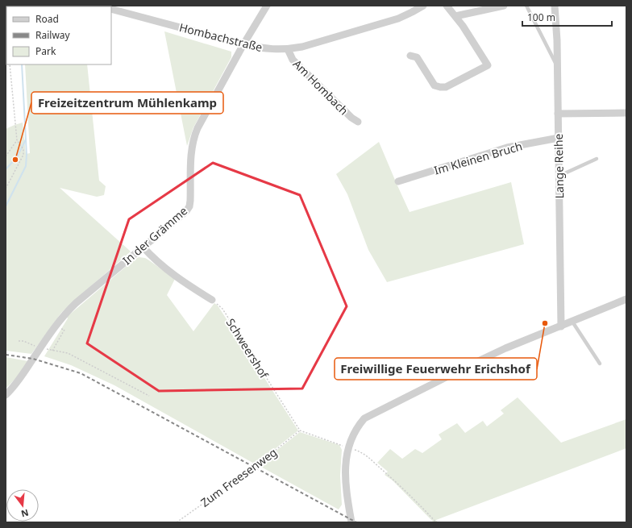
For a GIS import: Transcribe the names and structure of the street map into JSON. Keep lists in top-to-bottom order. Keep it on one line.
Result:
{"streets":{"street":["Hombachstraße","Am Hombach","Im Kleinen Bruch","Lange Reihe","In der Grämme"],"path":["Schweershof","Zum Freesenweg"]},"crossings":[["Hombachstraße","Am Hombach"],["Hombachstraße","In der Grämme"],["Im Kleinen Bruch","Lange Reihe"],["Schweershof","Zum Freesenweg"]],"places":["Freizeitzentrum Mühlenkamp","Freiwillige Feuerwehr Erichshof"],"legend":["Road","Railway","Park"],"scale_bar":"100 m","north":"bottom"}
